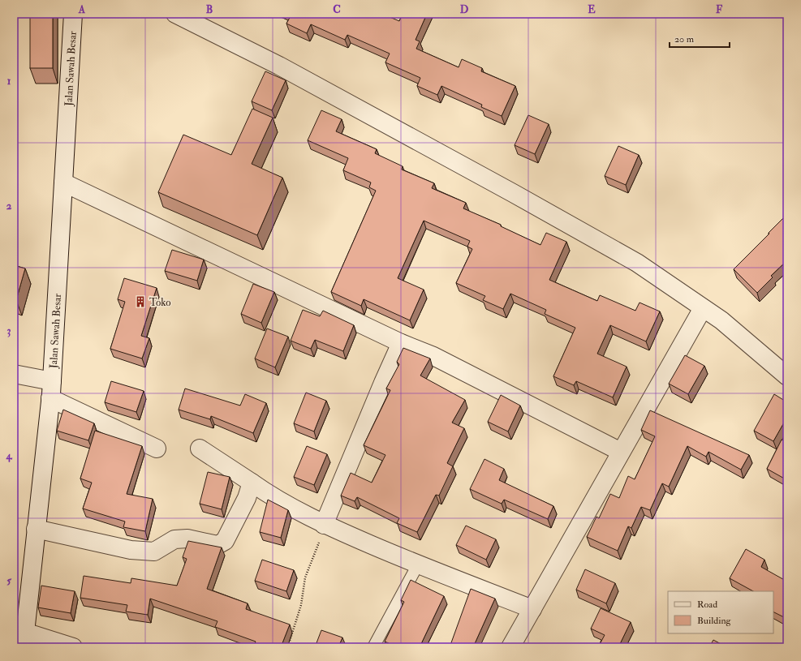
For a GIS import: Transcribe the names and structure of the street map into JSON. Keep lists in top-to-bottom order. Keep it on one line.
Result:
{"streets":{"street":["Jalan Sawah Besar"]},"places":{"building":["Toko"]},"legend":["Road","Building"],"scale_bar":"20 m","grid":{"columns":["A","B","C","D","E","F"],"rows":["1","2","3","4","5"]}}
